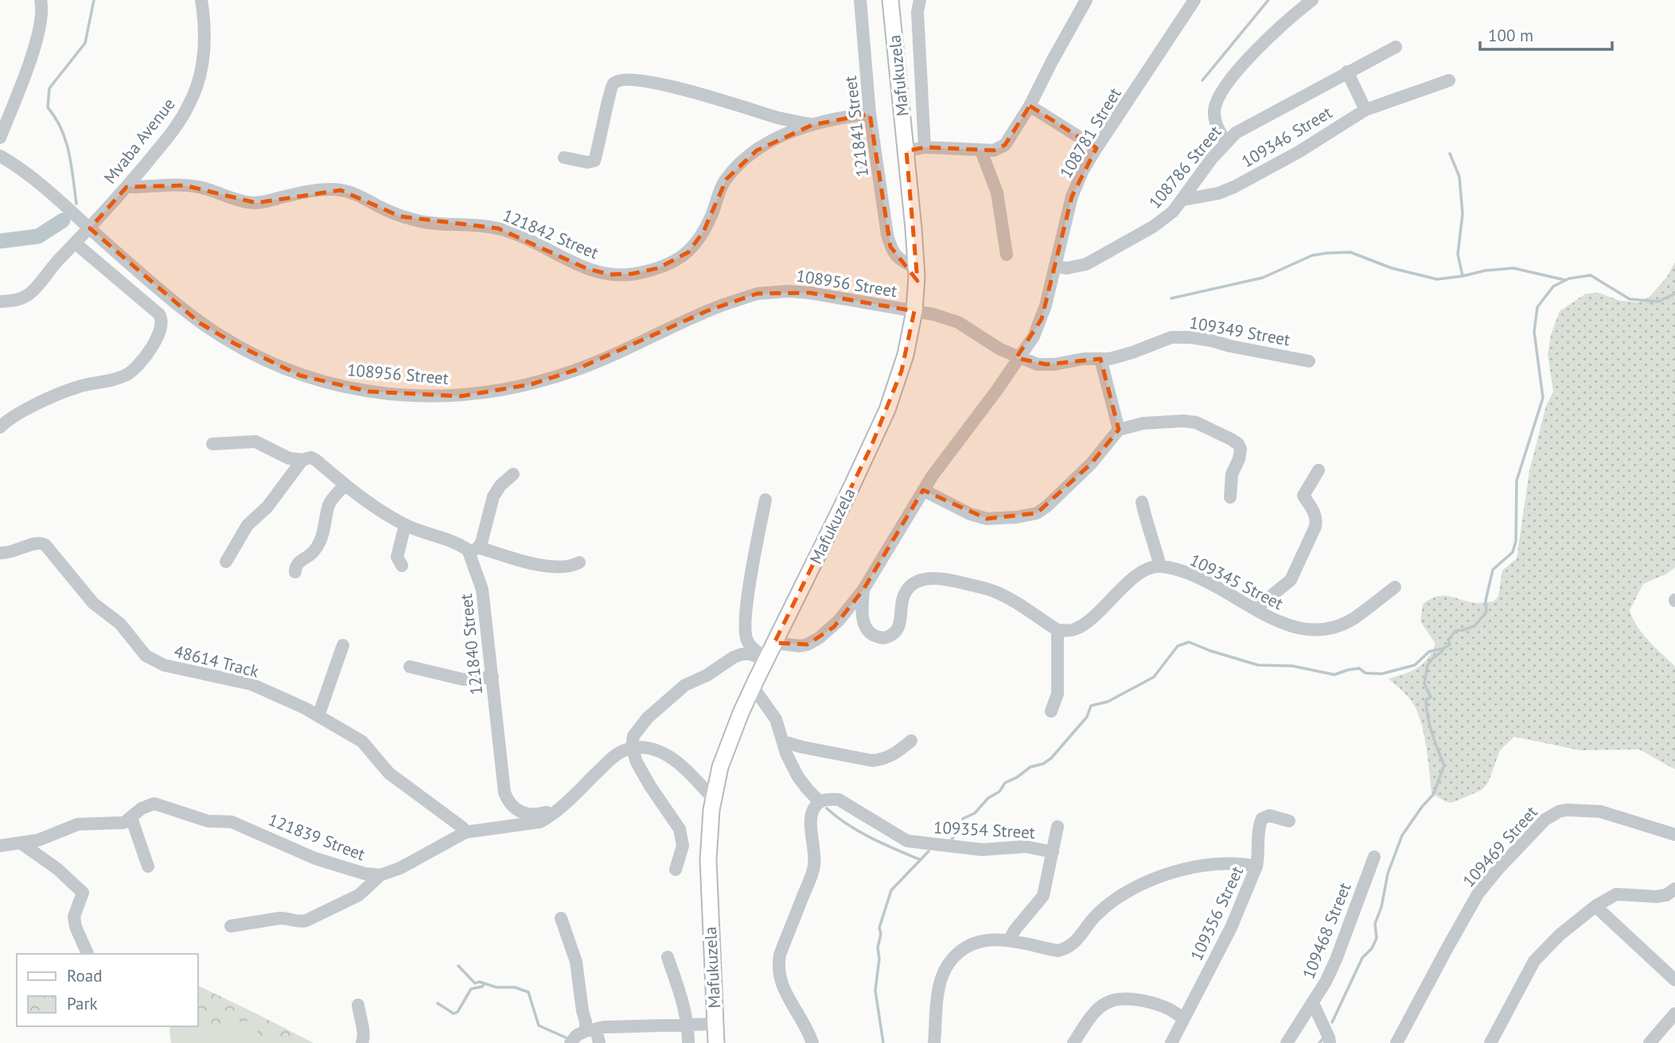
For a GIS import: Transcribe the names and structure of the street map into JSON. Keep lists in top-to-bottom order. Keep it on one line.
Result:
{"streets":{"main road":["Mafukuzela"],"street":["121841 Street","108781 Street","109346 Street","Mvaba Avenue","108786 Street","121842 Street","108956 Street","109349 Street","109345 Street","121840 Street","48614 Track","109354 Street","121839 Street","109469 Street","109356 Street","109468 Street"]},"crossings":[["Mafukuzela","121841 Street"],["Mafukuzela","108956 Street"],["Mafukuzela","109349 Street"],["121841 Street","121842 Street"],["108781 Street","108786 Street"],["108781 Street","109349 Street"],["109346 Street","108786 Street"],["Mvaba Avenue","121842 Street"],["Mvaba Avenue","108956 Street"],["108956 Street","109349 Street"],["121840 Street","121839 Street"],["48614 Track","121839 Street"]],"legend":["Road","Park"],"scale_bar":"100 m"}
